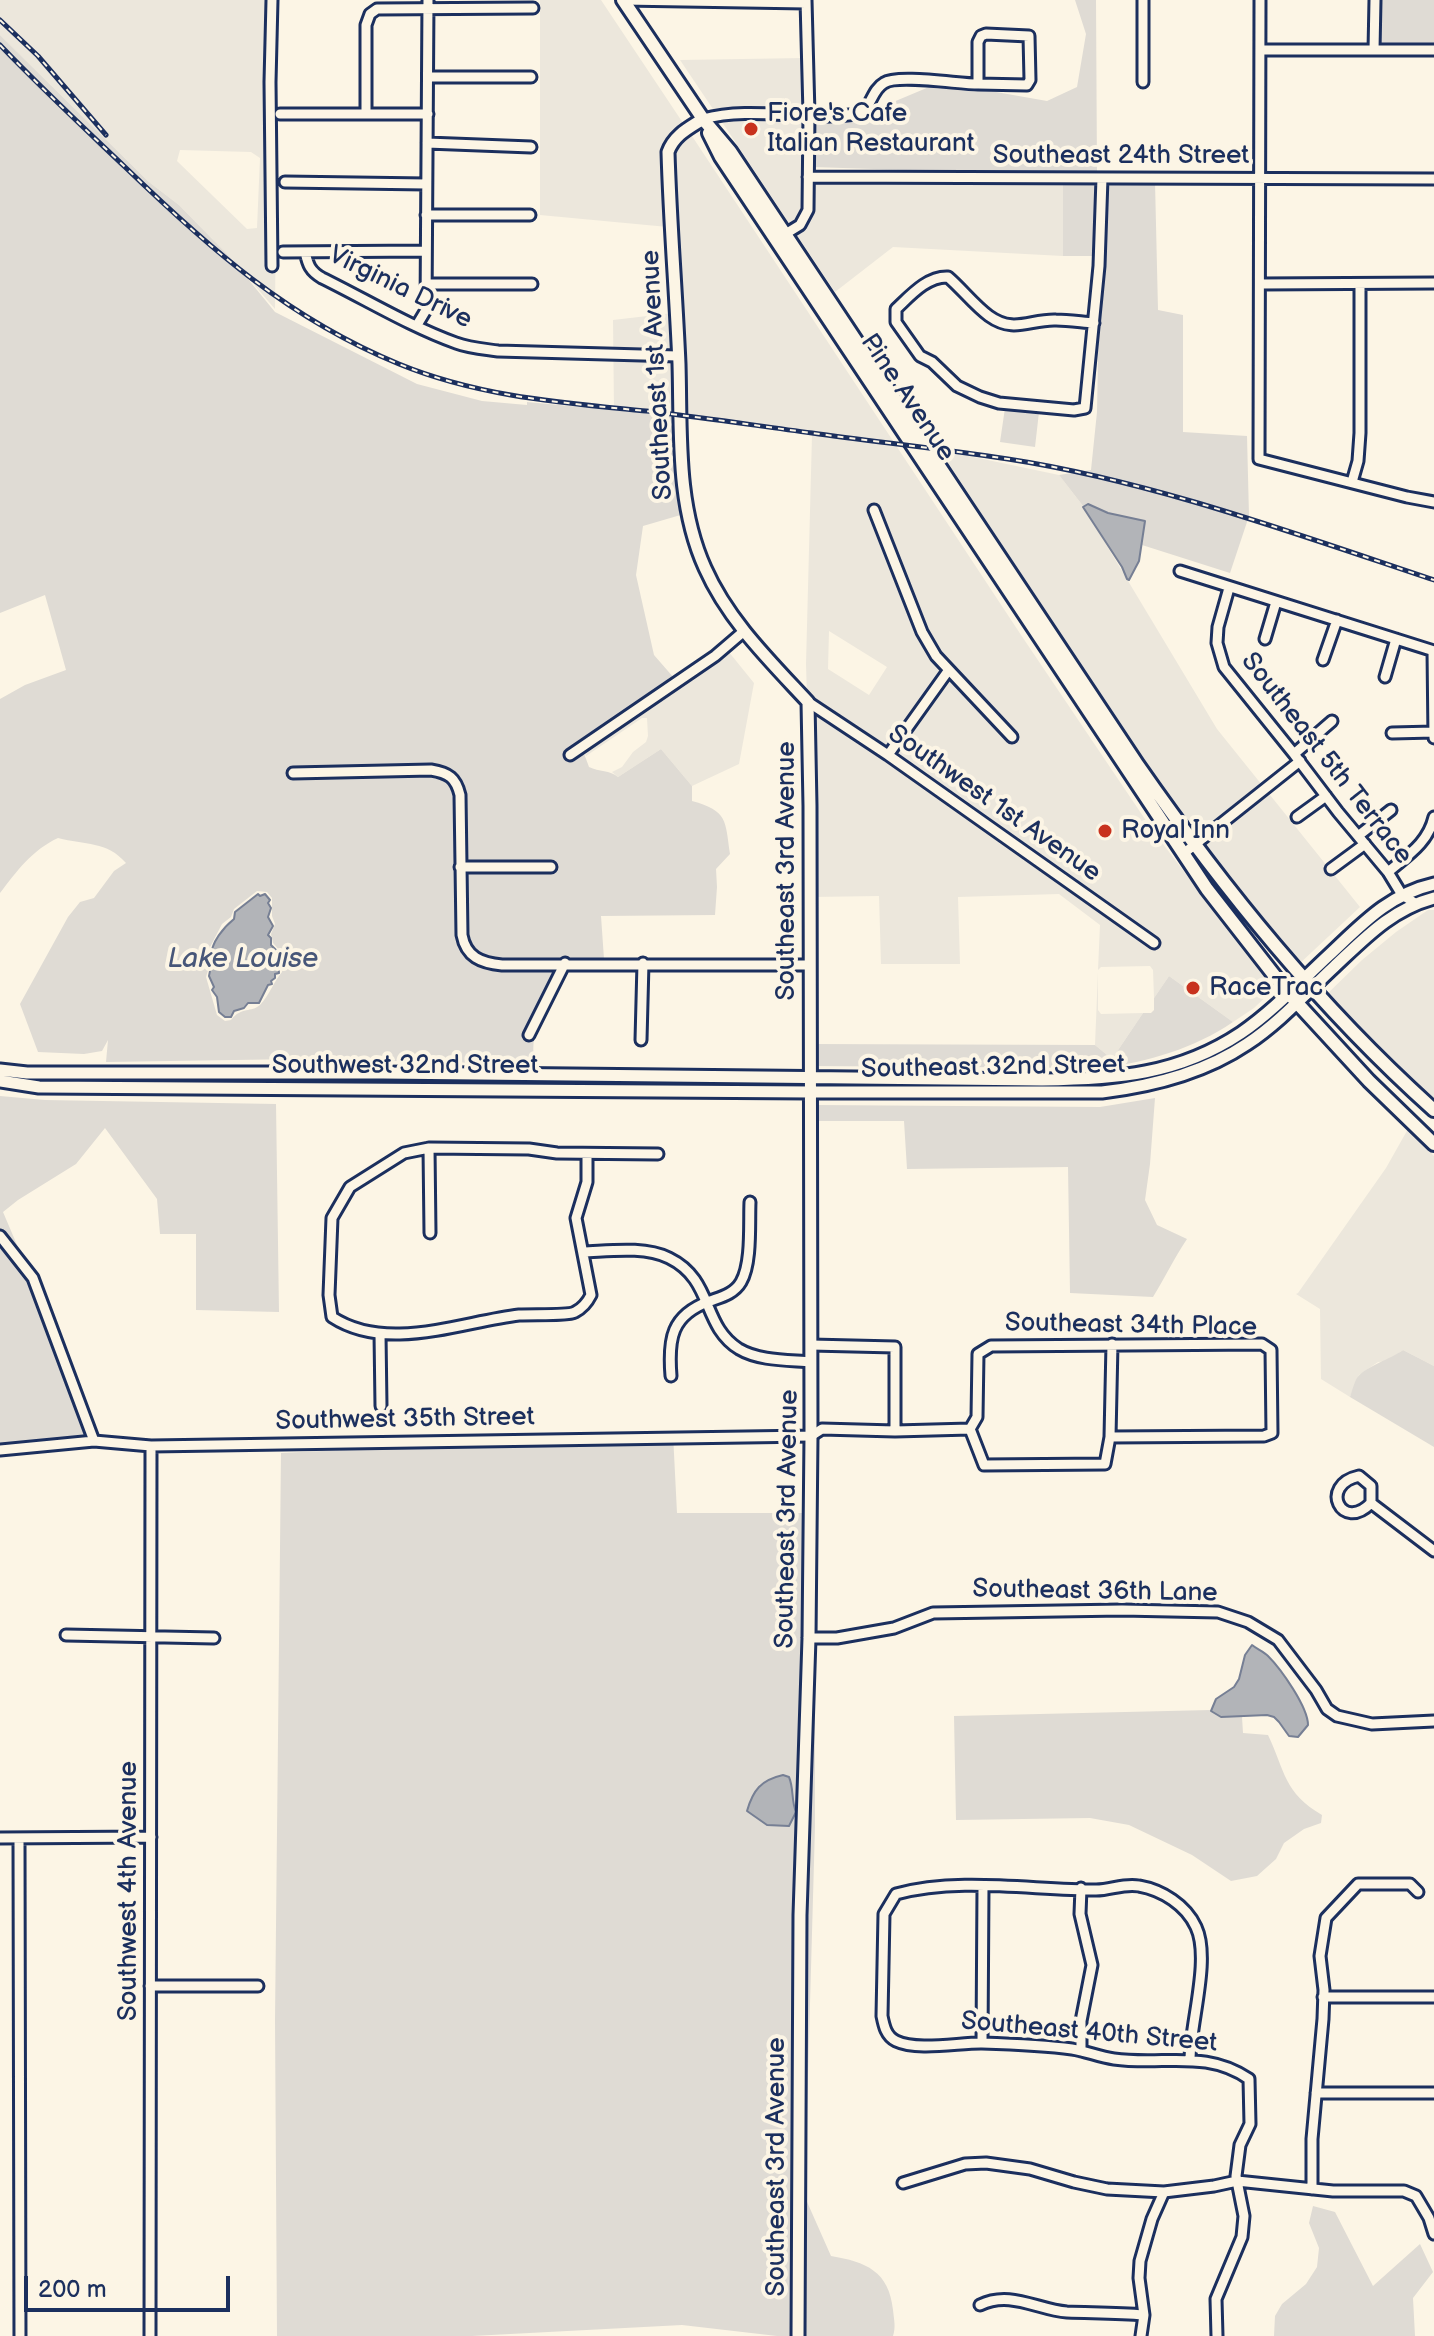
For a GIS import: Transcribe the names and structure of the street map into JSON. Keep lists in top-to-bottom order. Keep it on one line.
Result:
{"streets":{"highway":["Pine Avenue"],"main road":["Southeast 1st Avenue","Southeast 3rd Avenue","Southwest 32nd Street","Southeast 32nd Street"],"street":["Southeast 24th Street","Virginia Drive","Southeast 5th Terrace","Southwest 1st Avenue","Southeast 34th Place","Southwest 35th Street","Southeast 36th Lane","Southwest 4th Avenue","Southeast 40th Street"]},"crossings":[["Virginia Drive","Southeast 1st Avenue"],["Southeast 1st Avenue","Pine Avenue"],["Southeast 1st Avenue","Southwest 1st Avenue"],["Southeast 1st Avenue","Southeast 3rd Avenue"],["Southwest 1st Avenue","Southeast 3rd Avenue"],["Southeast 3rd Avenue","Southwest 32nd Street"],["Southeast 3rd Avenue","Southeast 32nd Street"],["Southeast 3rd Avenue","Southwest 35th Street"],["Southeast 3rd Avenue","Southeast 36th Lane"],["Southwest 32nd Street","Southeast 32nd Street"],["Southeast 34th Place","Southwest 35th Street"],["Southwest 35th Street","Southwest 4th Avenue"]],"water":["Lake Louise"],"places":["Fiore's Cafe Italian Restaurant","Royal Inn","RaceTrac"],"scale_bar":"200 m"}
